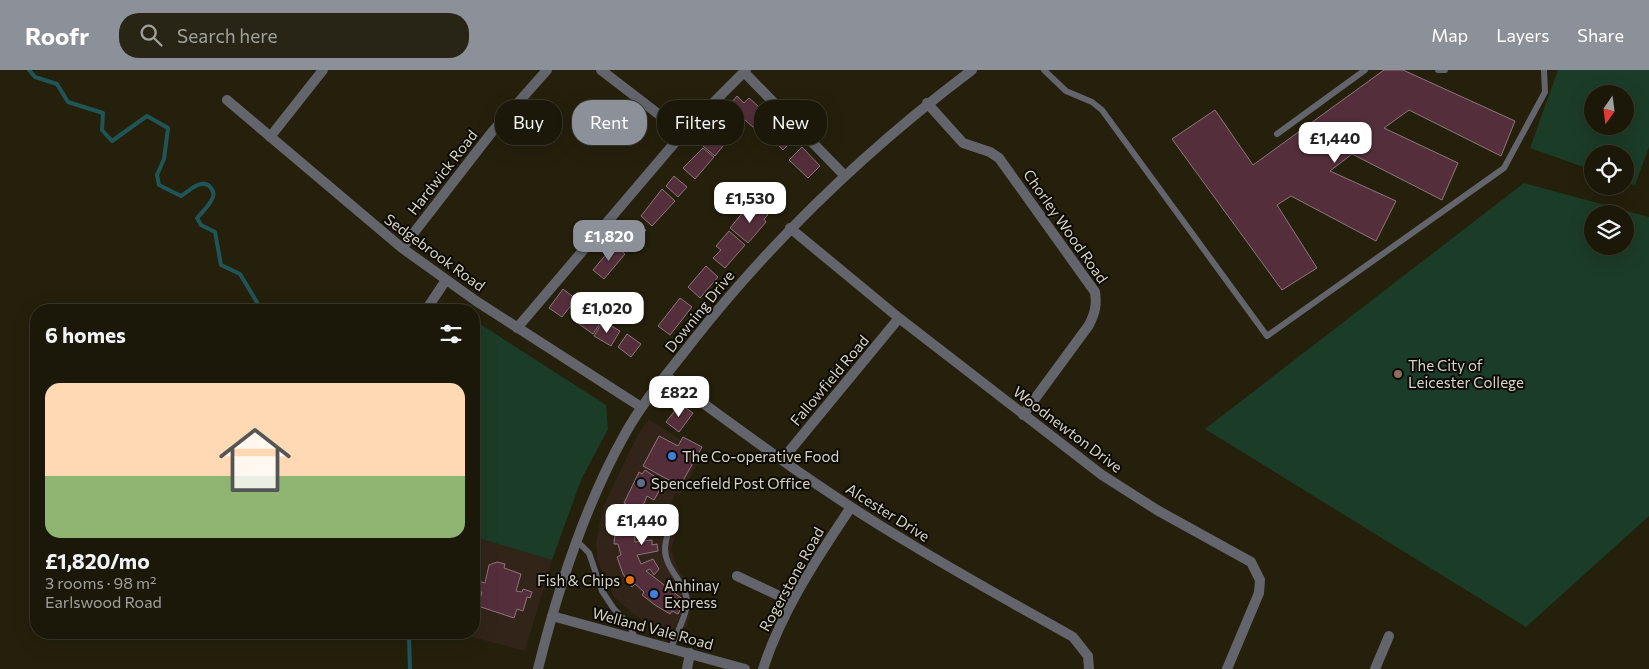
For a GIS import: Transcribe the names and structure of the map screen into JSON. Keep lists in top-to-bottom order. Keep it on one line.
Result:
{"streets":{"street":["Hardwick Road","Chorley Wood Road","Sedgebrook Road","Downing Drive","Fallowfield Road","Woodnewton Drive","Alcester Drive","Rogerstone Road","Welland Vale Road"]},"crossings":[["Hardwick Road","Sedgebrook Road"],["Chorley Wood Road","Downing Drive"],["Chorley Wood Road","Woodnewton Drive"],["Sedgebrook Road","Downing Drive"],["Downing Drive","Woodnewton Drive"],["Downing Drive","Alcester Drive"],["Downing Drive","Welland Vale Road"],["Fallowfield Road","Woodnewton Drive"],["Fallowfield Road","Alcester Drive"],["Alcester Drive","Rogerstone Road"]],"places":["The City of Leicester College","The Co-operative Food","Spencefield Post Office","Fish & Chips","Anhinay Express"],"north":"bottom","page":{"header":"Roofr","search":"Search here","nav":["Map","Layers","Share"],"chip":["Buy","Rent","Filters","New"],"price":["£1,440","£1,530","£1,820","£1,020","£822","£1,440"],"heading":"6 homes","list":[{"name":"£1,820/mo","note":"3 rooms · 98 m² · Earlswood Road"}]}}
